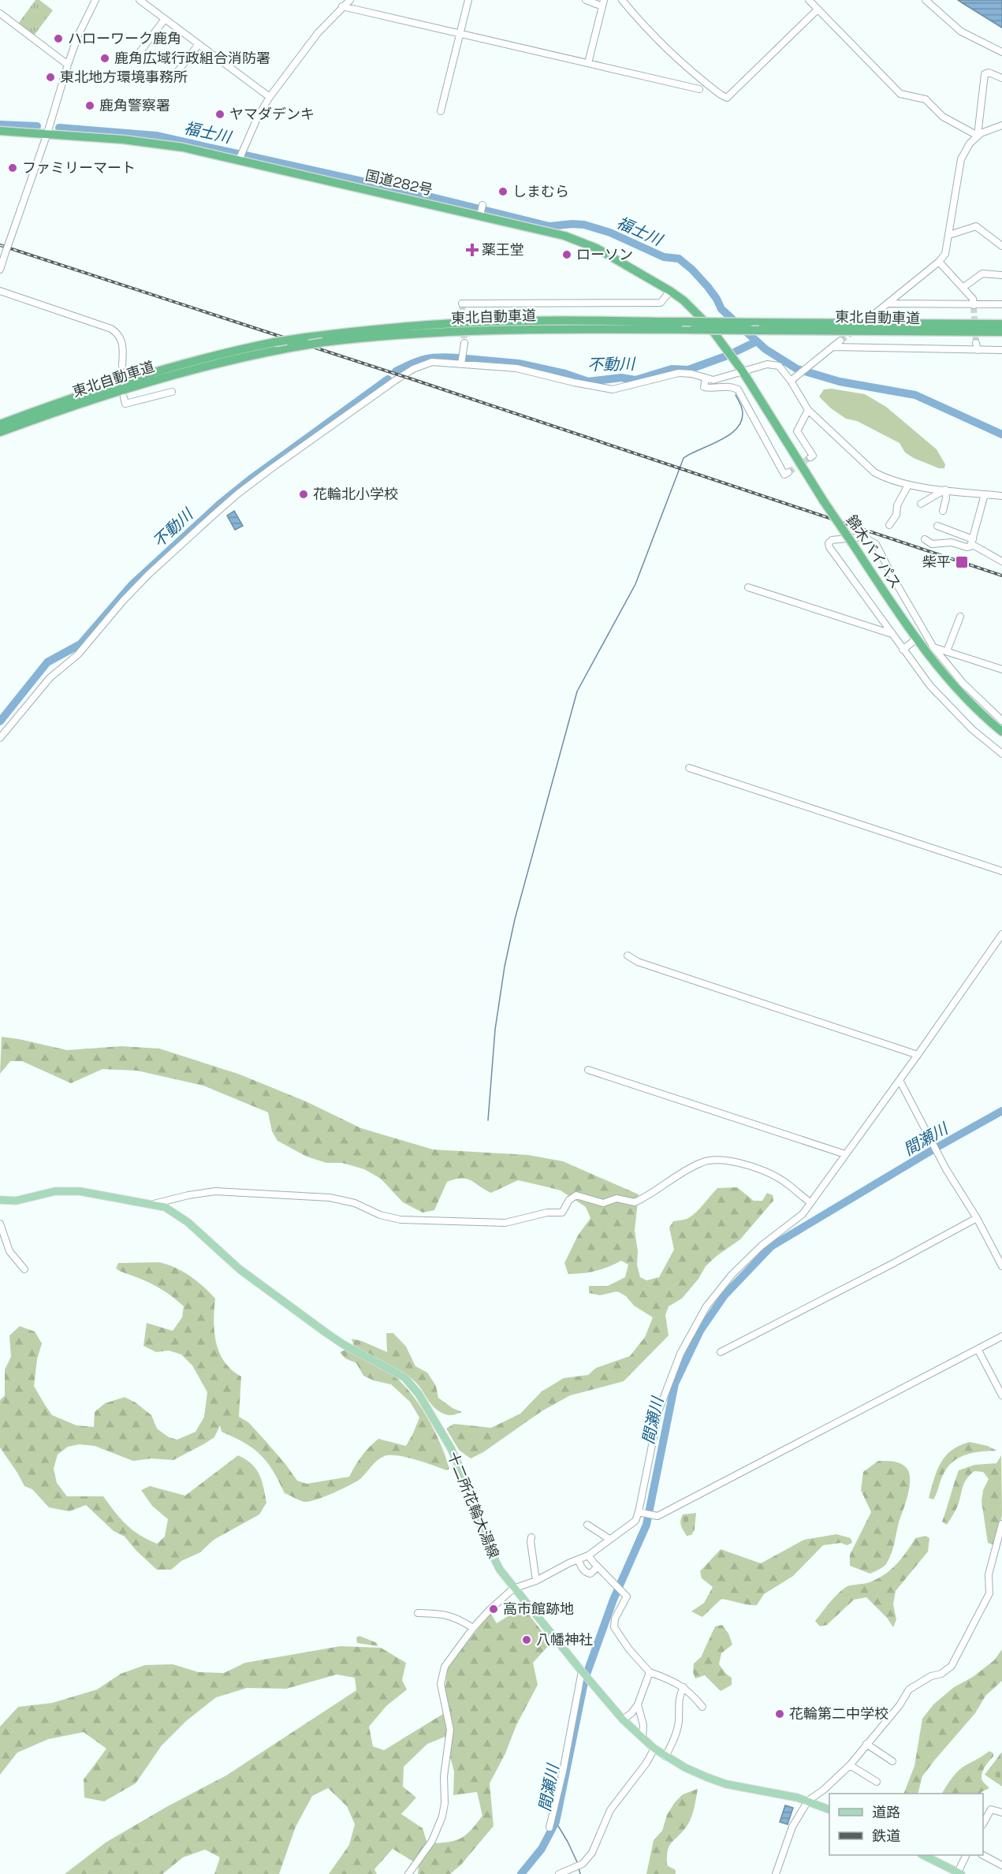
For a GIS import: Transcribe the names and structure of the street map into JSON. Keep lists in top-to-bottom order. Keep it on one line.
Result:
{"streets":{"highway":["国道282号","東北自動車道","錦木バイパス"],"main road":["十二所花輪大湯線"]},"crossings":[["国道282号","錦木バイパス"]],"water":["福士川","不動川","間瀬川"],"places":{"other":["ハローワーク鹿角","鹿角広域行政組合消防署","東北地方環境事務所","鹿角警察署","ヤマダデンキ","ファミリーマート","しまむら","ローソン","花輪北小学校","高市館跡地","八幡神社","花輪第二中学校"],"health":["薬王堂"],"transit":["柴平"]},"legend":["道路","鉄道"]}
